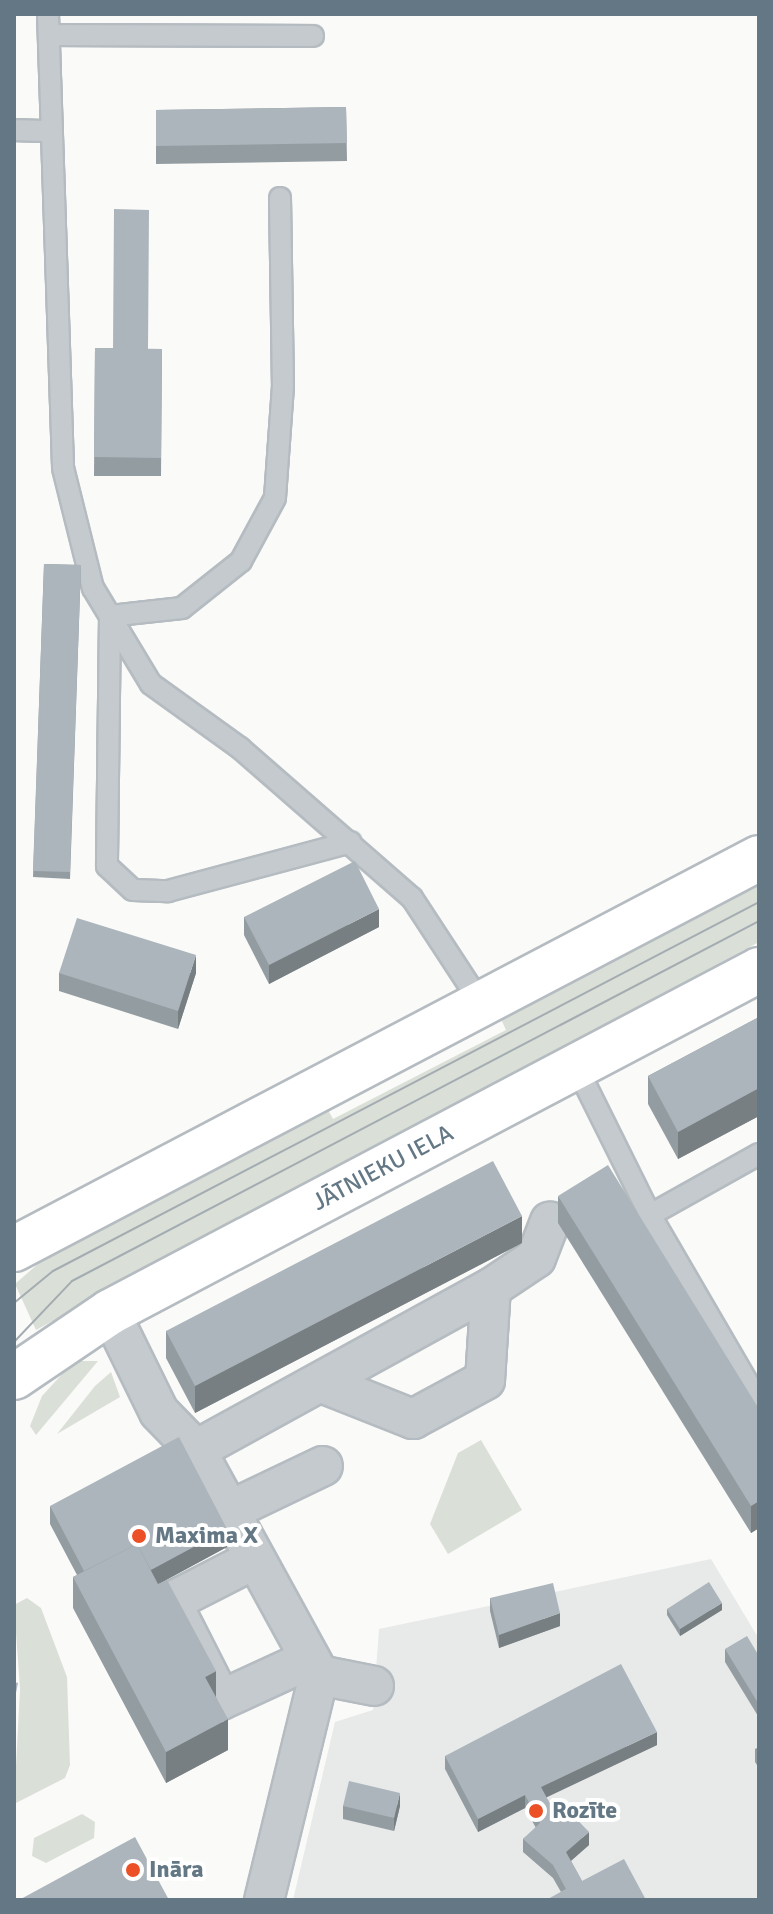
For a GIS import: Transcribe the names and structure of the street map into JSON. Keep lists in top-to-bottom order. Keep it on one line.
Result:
{"streets":{"street":["JĀTNIEKU IELA"]},"places":["Maxima X","Rozīte","Ināra"]}
